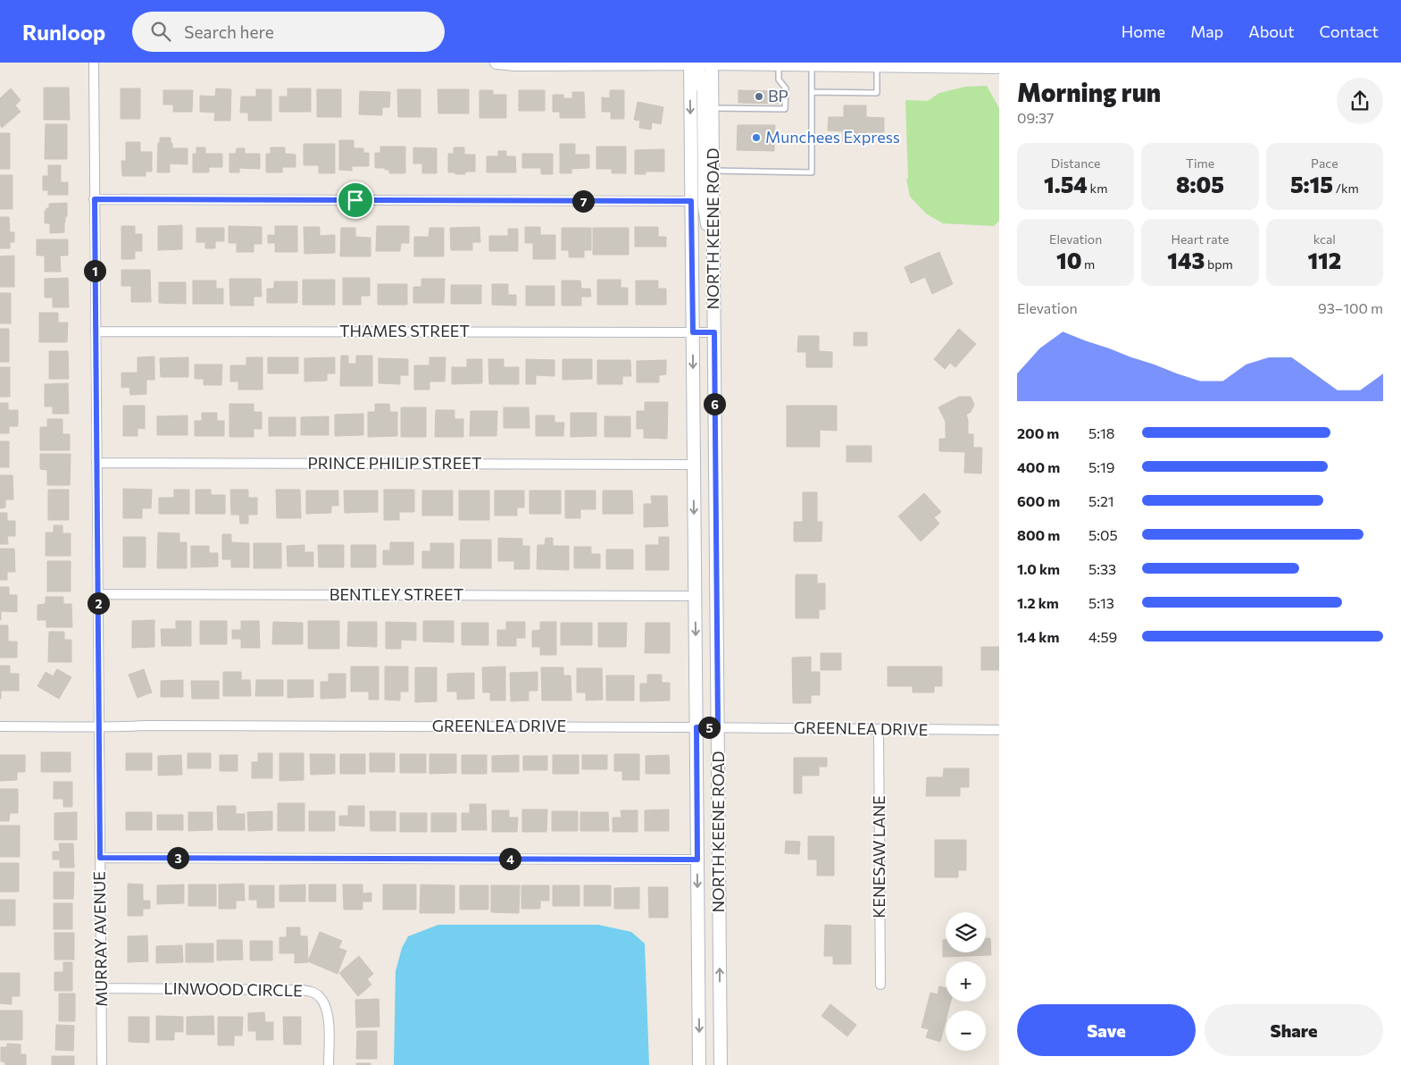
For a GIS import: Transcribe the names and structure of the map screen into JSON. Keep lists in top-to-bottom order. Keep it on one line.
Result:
{"streets":{"main road":["NORTH KEENE ROAD"],"street":["THAMES STREET","PRINCE PHILIP STREET","BENTLEY STREET","GREENLEA DRIVE","KENESAW LANE","MURRAY AVENUE","LINWOOD CIRCLE"]},"crossings":[["NORTH KEENE ROAD","THAMES STREET"],["NORTH KEENE ROAD","PRINCE PHILIP STREET"],["NORTH KEENE ROAD","BENTLEY STREET"],["NORTH KEENE ROAD","GREENLEA DRIVE"],["THAMES STREET","MURRAY AVENUE"],["PRINCE PHILIP STREET","MURRAY AVENUE"],["BENTLEY STREET","MURRAY AVENUE"],["GREENLEA DRIVE","KENESAW LANE"],["GREENLEA DRIVE","MURRAY AVENUE"],["MURRAY AVENUE","LINWOOD CIRCLE"]],"places":["BP","Munchees Express"],"page":{"header":"Runloop","search":"Search here","nav":["Home","Map","About","Contact"],"heading":["Morning run","09:37"],"stats":[["Distance","1.54 km"],["Time","8:05"],["Pace","5:15 /km"],["Elevation","10 m"],["Heart rate","143 bpm"],["kcal","112"]],"pins":["7","1","6","2","5","3","4"],"chart":["Elevation","93–100 m"],"list":[{"name":"200 m","note":"5:18"},{"name":"400 m","note":"5:19"},{"name":"600 m","note":"5:21"},{"name":"800 m","note":"5:05"},{"name":"1.0 km","note":"5:33"},{"name":"1.2 km","note":"5:13"},{"name":"1.4 km","note":"4:59"}],"map_buttons":["+","−"],"buttons":["Save","Share"]}}
